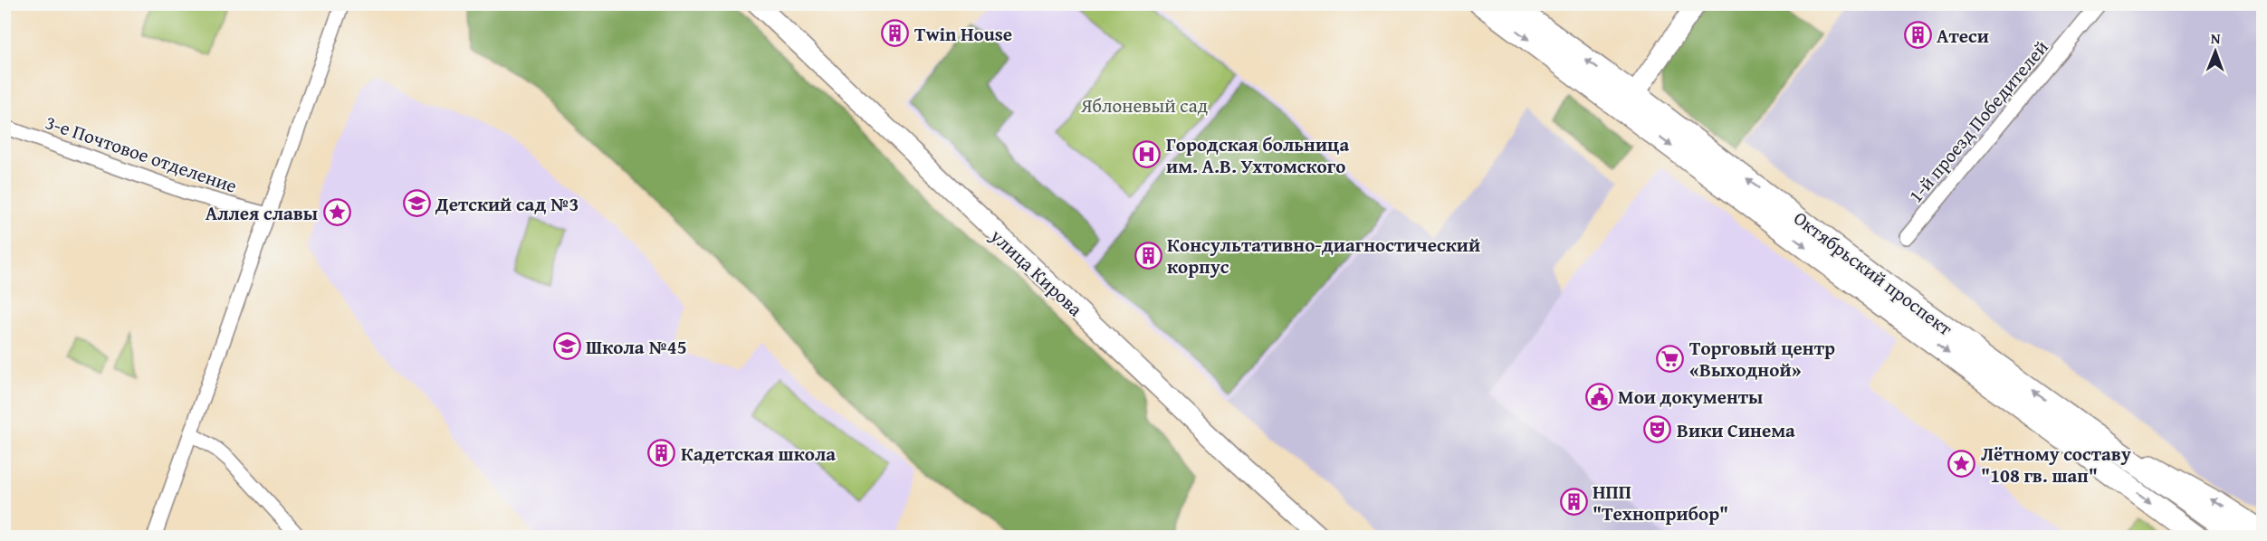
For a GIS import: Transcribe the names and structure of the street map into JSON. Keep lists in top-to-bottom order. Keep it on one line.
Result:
{"streets":{"main road":["улица Кирова","Октябрьский проспект"],"street":["1-й проезд Победителей","3-е Почтовое отделение"]},"parks":["Яблоневый сад"],"places":{"building":["Twin House","Атеси","Консультативно-диагностический корпус","Кадетская школа","НПП \"Техноприбор\""],"hospital":["Городская больница им. А.В. Ухтомского"],"school or university":["Детский сад №3","Школа №45"],"place":["Аллея славы","Лётному составу \"108 гв. шап\""],"supermarket":["Торговый центр «Выходной»"],"public building":["Мои документы"],"theatre":["Вики Синема"]},"north":"top"}
